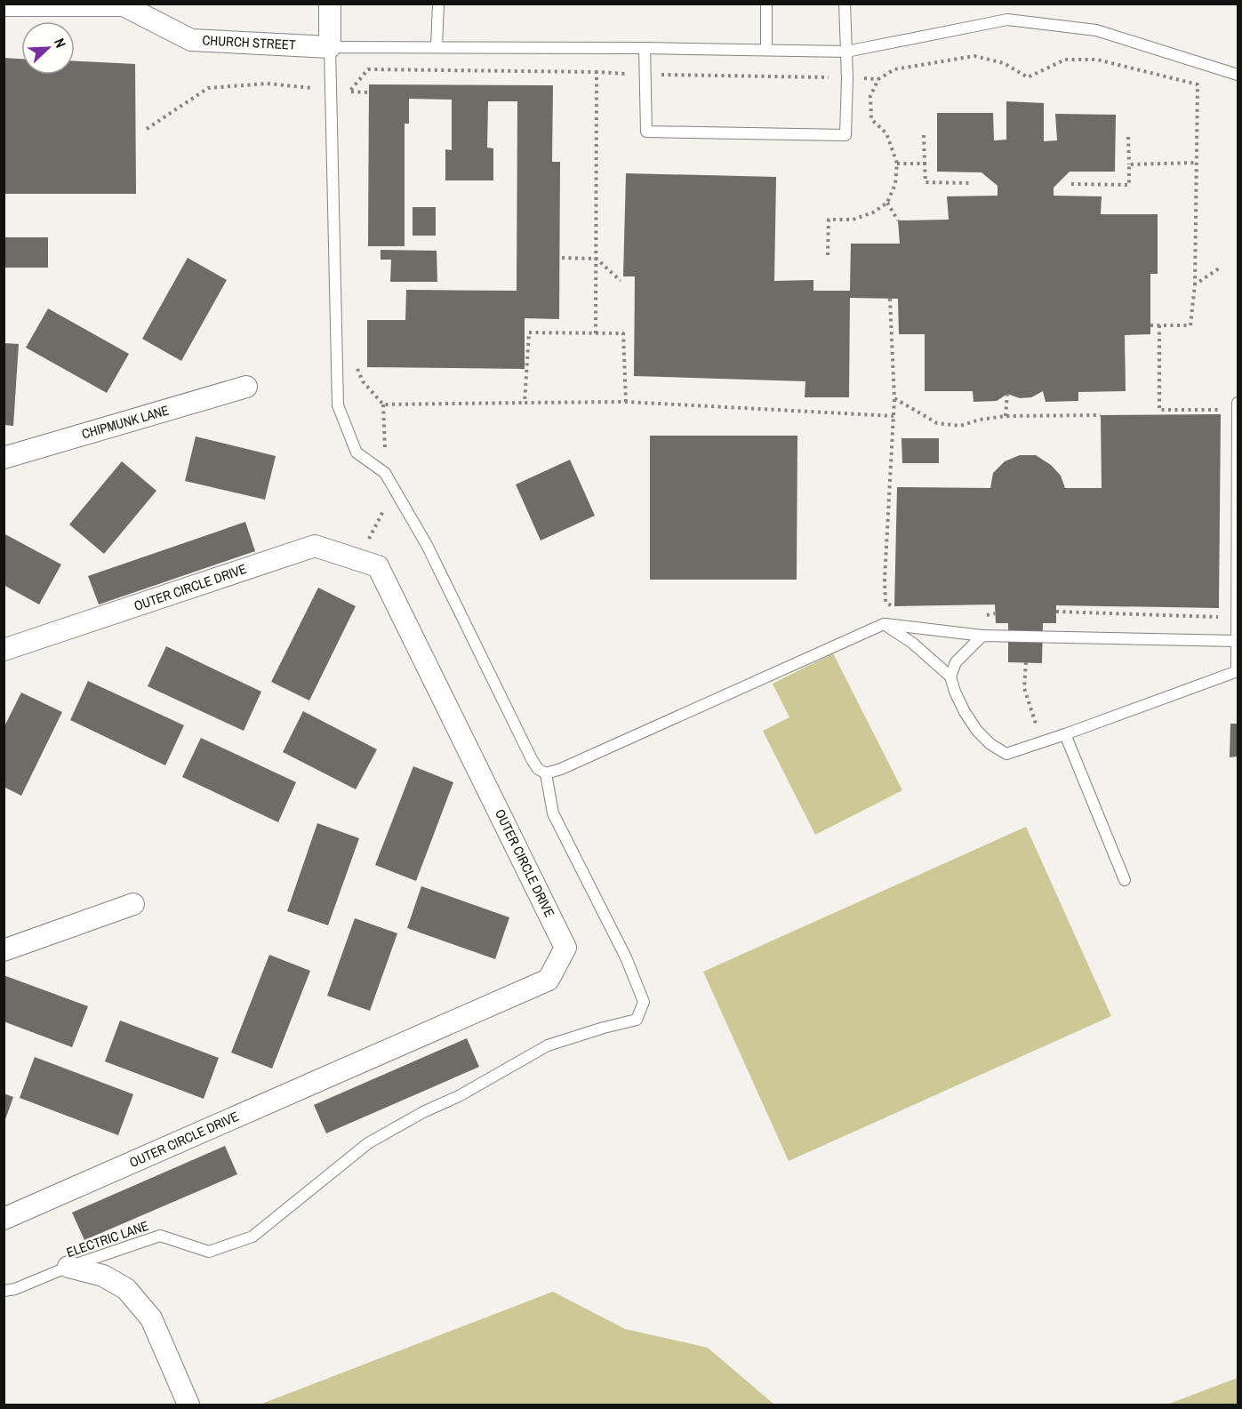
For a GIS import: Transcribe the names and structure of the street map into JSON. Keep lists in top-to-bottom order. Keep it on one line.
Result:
{"streets":{"street":["CHURCH STREET","CHIPMUNK LANE","OUTER CIRCLE DRIVE"],"lane":["ELECTRIC LANE"]},"north":"top right"}
